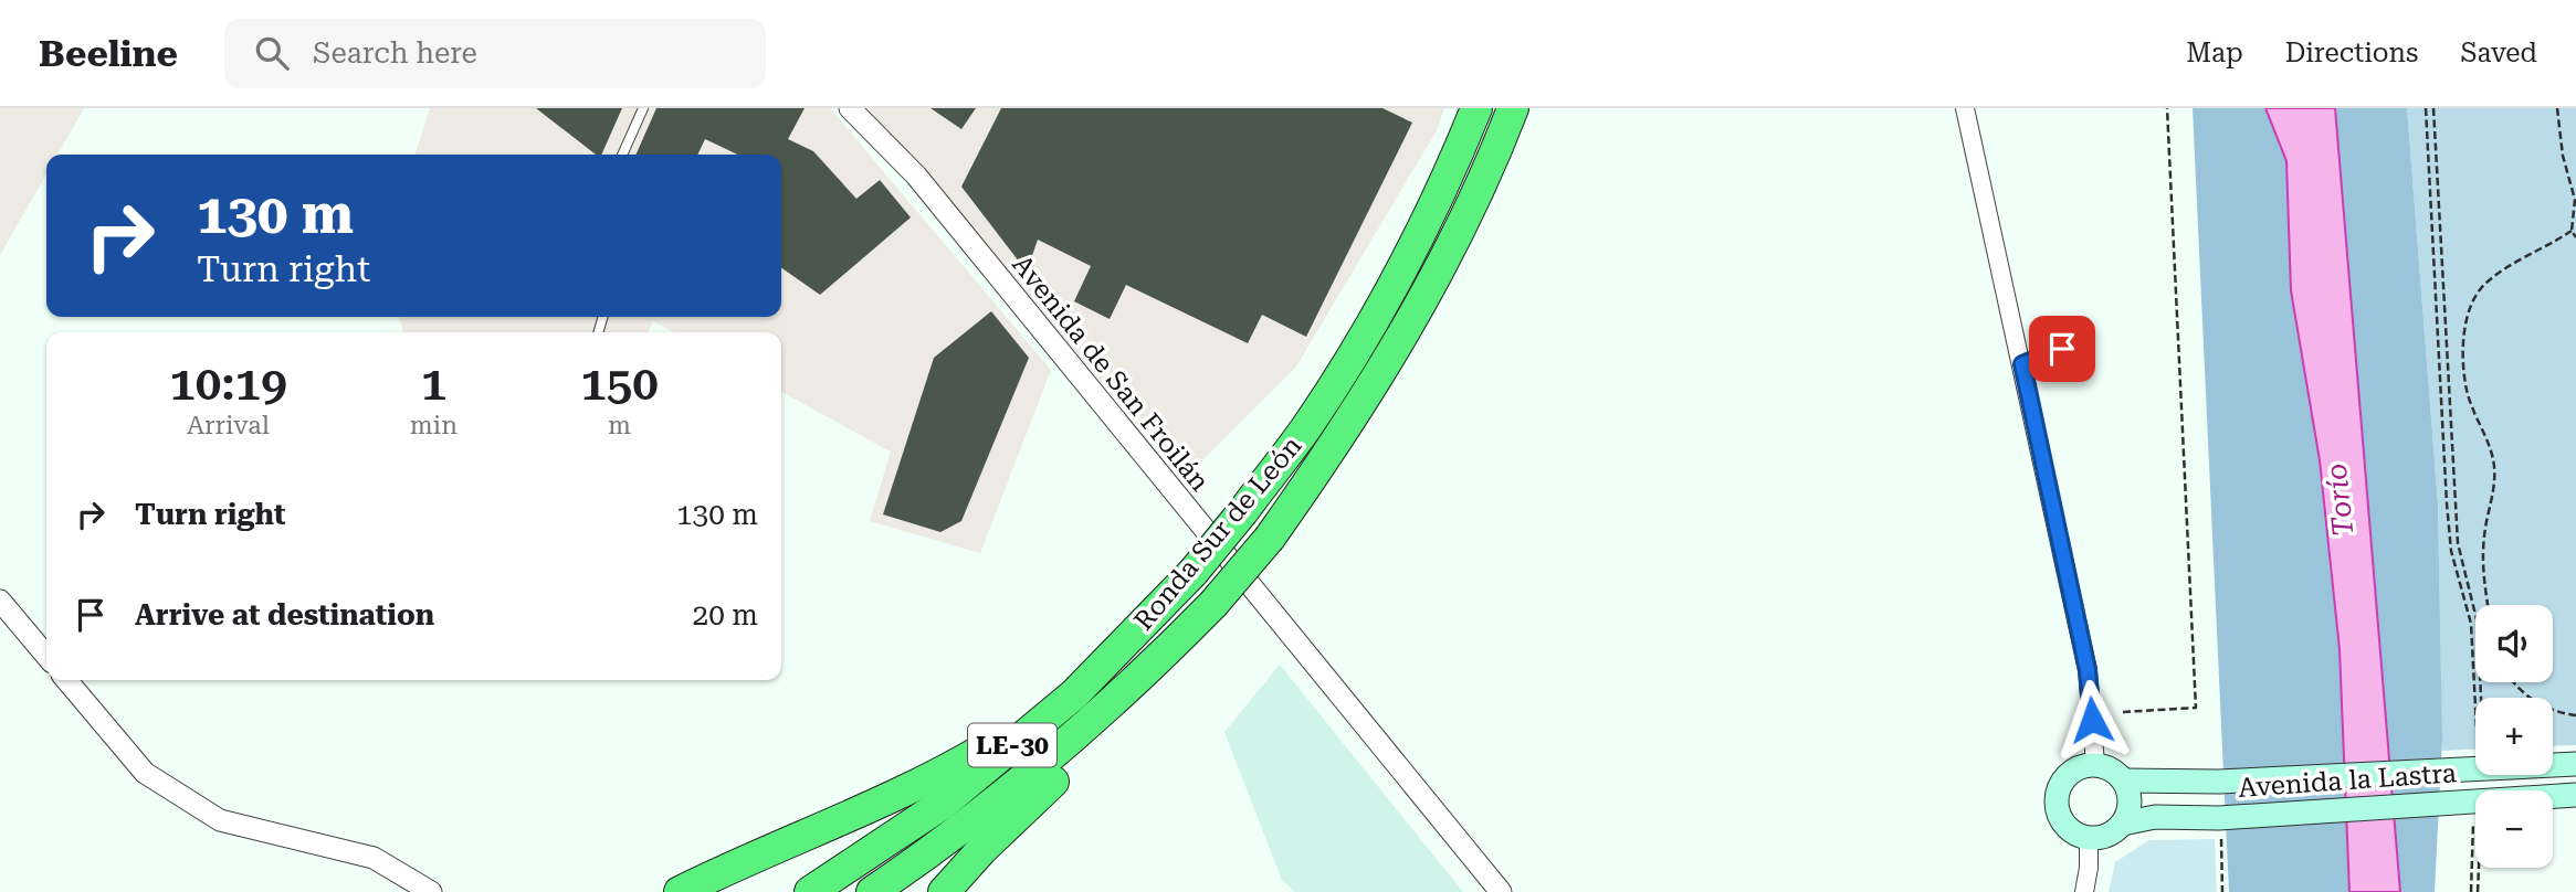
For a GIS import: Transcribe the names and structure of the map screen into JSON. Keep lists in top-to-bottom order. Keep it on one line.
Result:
{"streets":{"highway":["Ronda Sur de León","LE-30"],"main road":["Avenida la Lastra"],"street":["Avenida de San Froilán"]},"water":["Torío"],"page":{"header":"Beeline","search":"Search here","nav":["Map","Directions","Saved"],"turn":["130 m","Turn right"],"eta":["10:19","Arrival","1","min","150","m"],"list":[{"name":"Turn right","value":"130 m"},{"name":"Arrive at destination","value":"20 m"}],"map_buttons":["+","−"]}}
